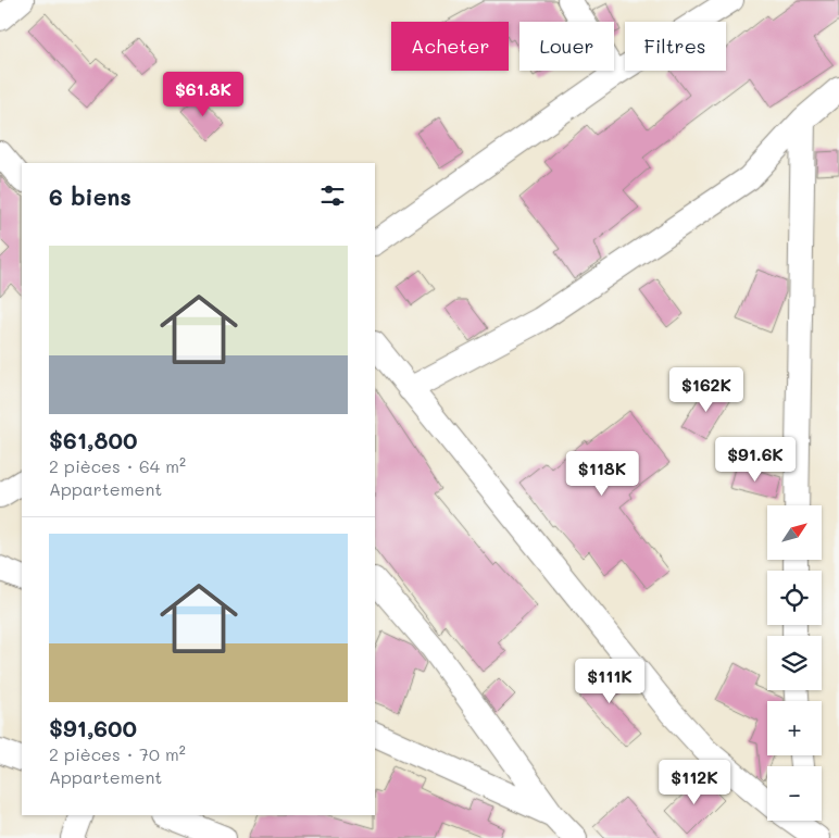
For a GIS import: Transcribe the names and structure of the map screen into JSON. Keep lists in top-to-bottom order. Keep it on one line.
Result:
{"north":"top right","page":{"chip":["Acheter","Louer","Filtres"],"price":["$61.8K","$162K","$91.6K","$118K","$111K","$112K"],"heading":"6 biens","list":[{"name":"$61,800","note":"2 pièces · 64 m² · Appartement"},{"name":"$91,600","note":"2 pièces · 70 m² · Appartement"}],"map_buttons":["+","−"]}}
